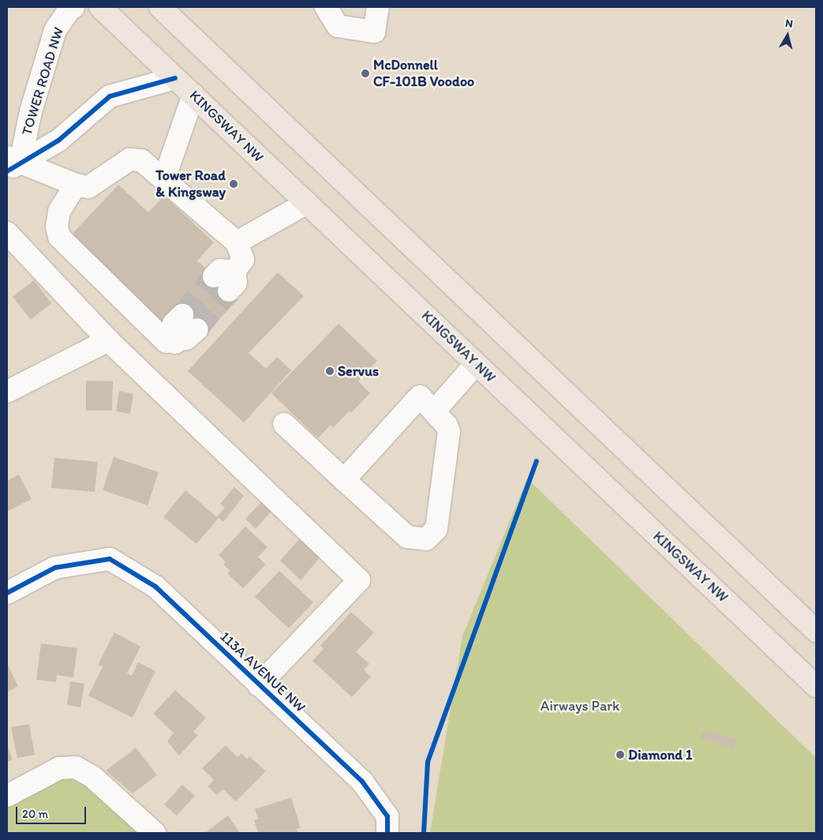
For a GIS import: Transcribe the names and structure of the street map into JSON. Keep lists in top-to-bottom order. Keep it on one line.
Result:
{"streets":{"main road":["KINGSWAY NW"],"street":["TOWER ROAD NW","113A AVENUE NW"]},"crossings":[["TOWER ROAD NW","KINGSWAY NW"]],"parks":["Airways Park"],"places":["McDonnell CF-101B Voodoo","Tower Road & Kingsway","Servus","Diamond 1"],"scale_bar":"20 m","north":"top"}
